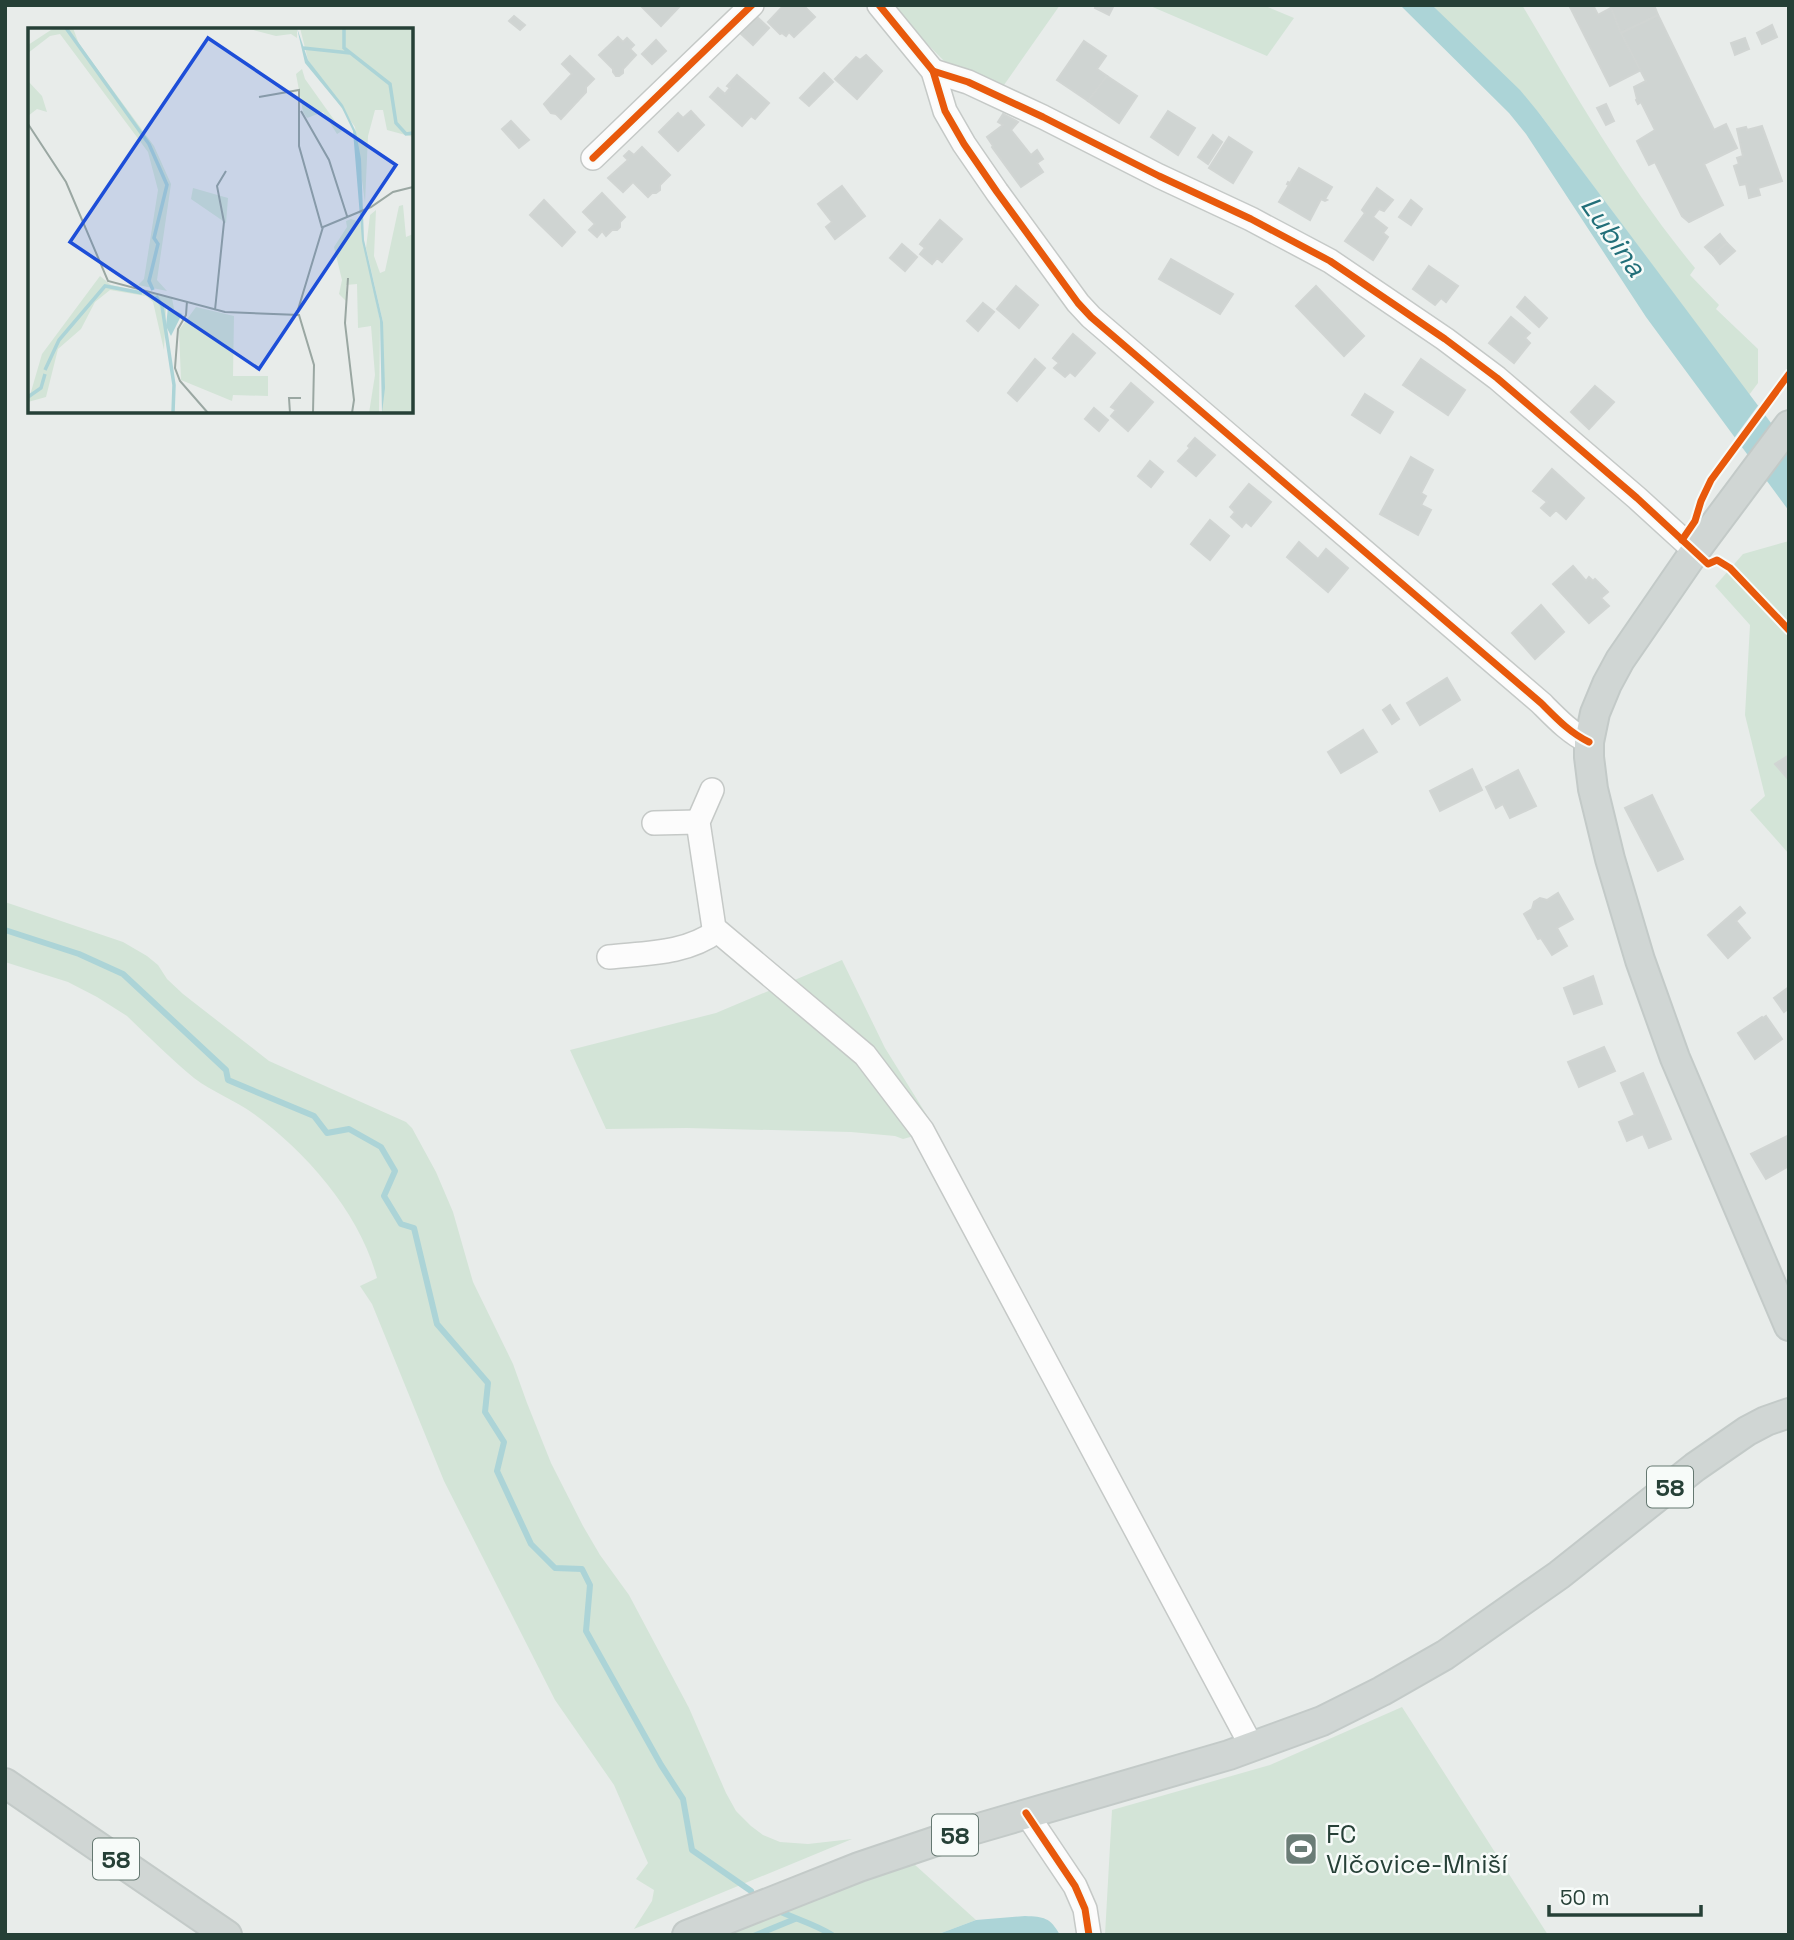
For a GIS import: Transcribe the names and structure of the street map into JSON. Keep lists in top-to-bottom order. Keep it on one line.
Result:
{"streets":{"main road":["58"]},"water":["Lubina"],"places":{"sports":["FC Vlčovice-Mniší"]},"scale_bar":"50 m"}
